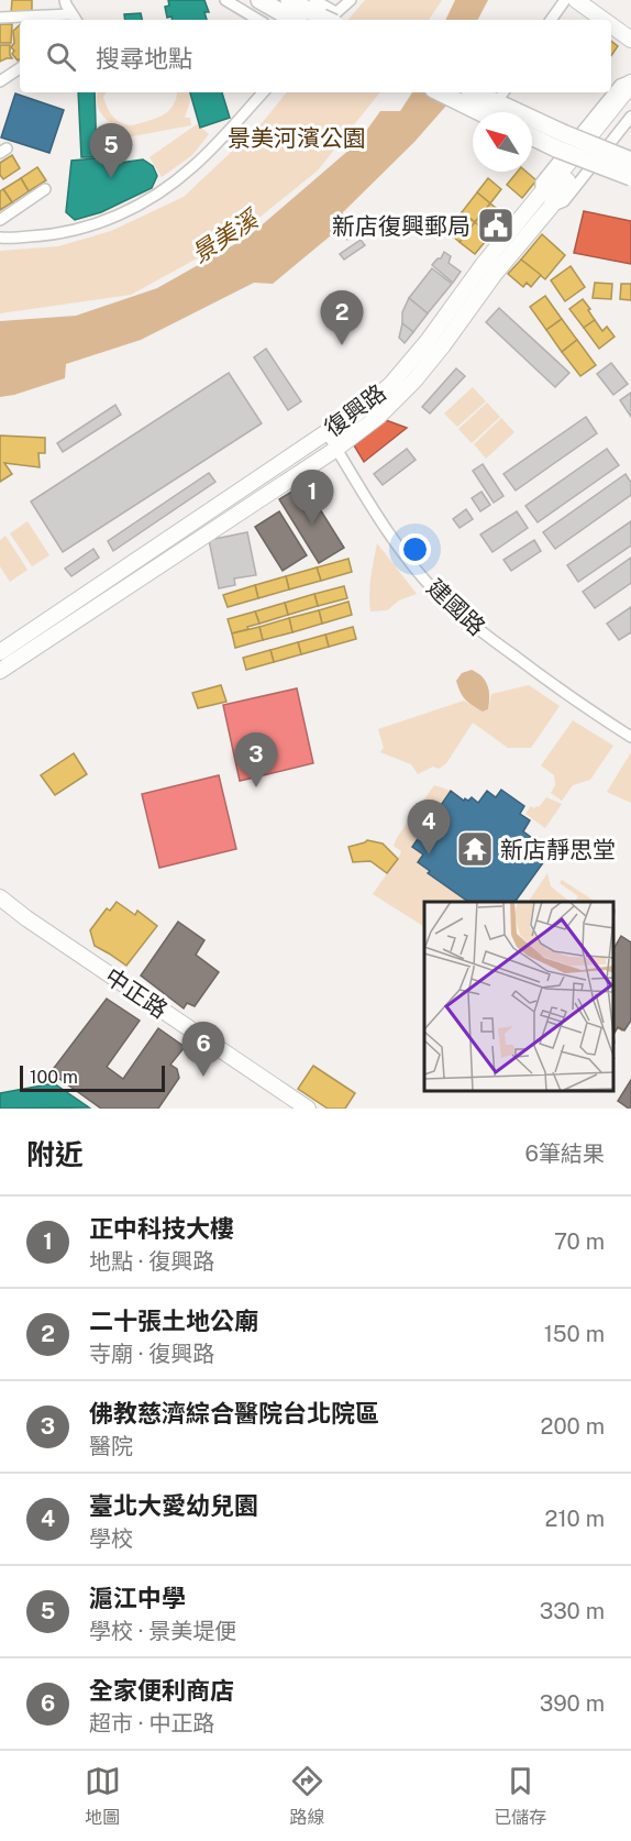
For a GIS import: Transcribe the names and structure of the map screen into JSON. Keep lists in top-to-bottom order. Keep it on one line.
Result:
{"streets":{"main road":["復興路","中正路"],"street":["建國路"]},"crossings":[["復興路","建國路"]],"water":["景美溪"],"parks":["景美河濱公園"],"places":{"public building":["新店復興郵局"],"temple":["新店靜思堂"]},"scale_bar":"100 m","north":"top left","page":{"search":"搜尋地點","pins":["5","2","1","3","4","6"],"scale":"100 m","heading":["附近","6筆結果"],"list":[{"mark":"1","name":"正中科技大樓","note":"地點 · 復興路","value":"70 m"},{"mark":"2","name":"二十張土地公廟","note":"寺廟 · 復興路","value":"150 m"},{"mark":"3","name":"佛教慈濟綜合醫院台北院區","note":"醫院","value":"200 m"},{"mark":"4","name":"臺北大愛幼兒園","note":"學校","value":"210 m"},{"mark":"5","name":"滬江中學","note":"學校 · 景美堤便","value":"330 m"},{"mark":"6","name":"全家便利商店","note":"超市 · 中正路","value":"390 m"}],"nav":["地圖","路線","已儲存"]}}
